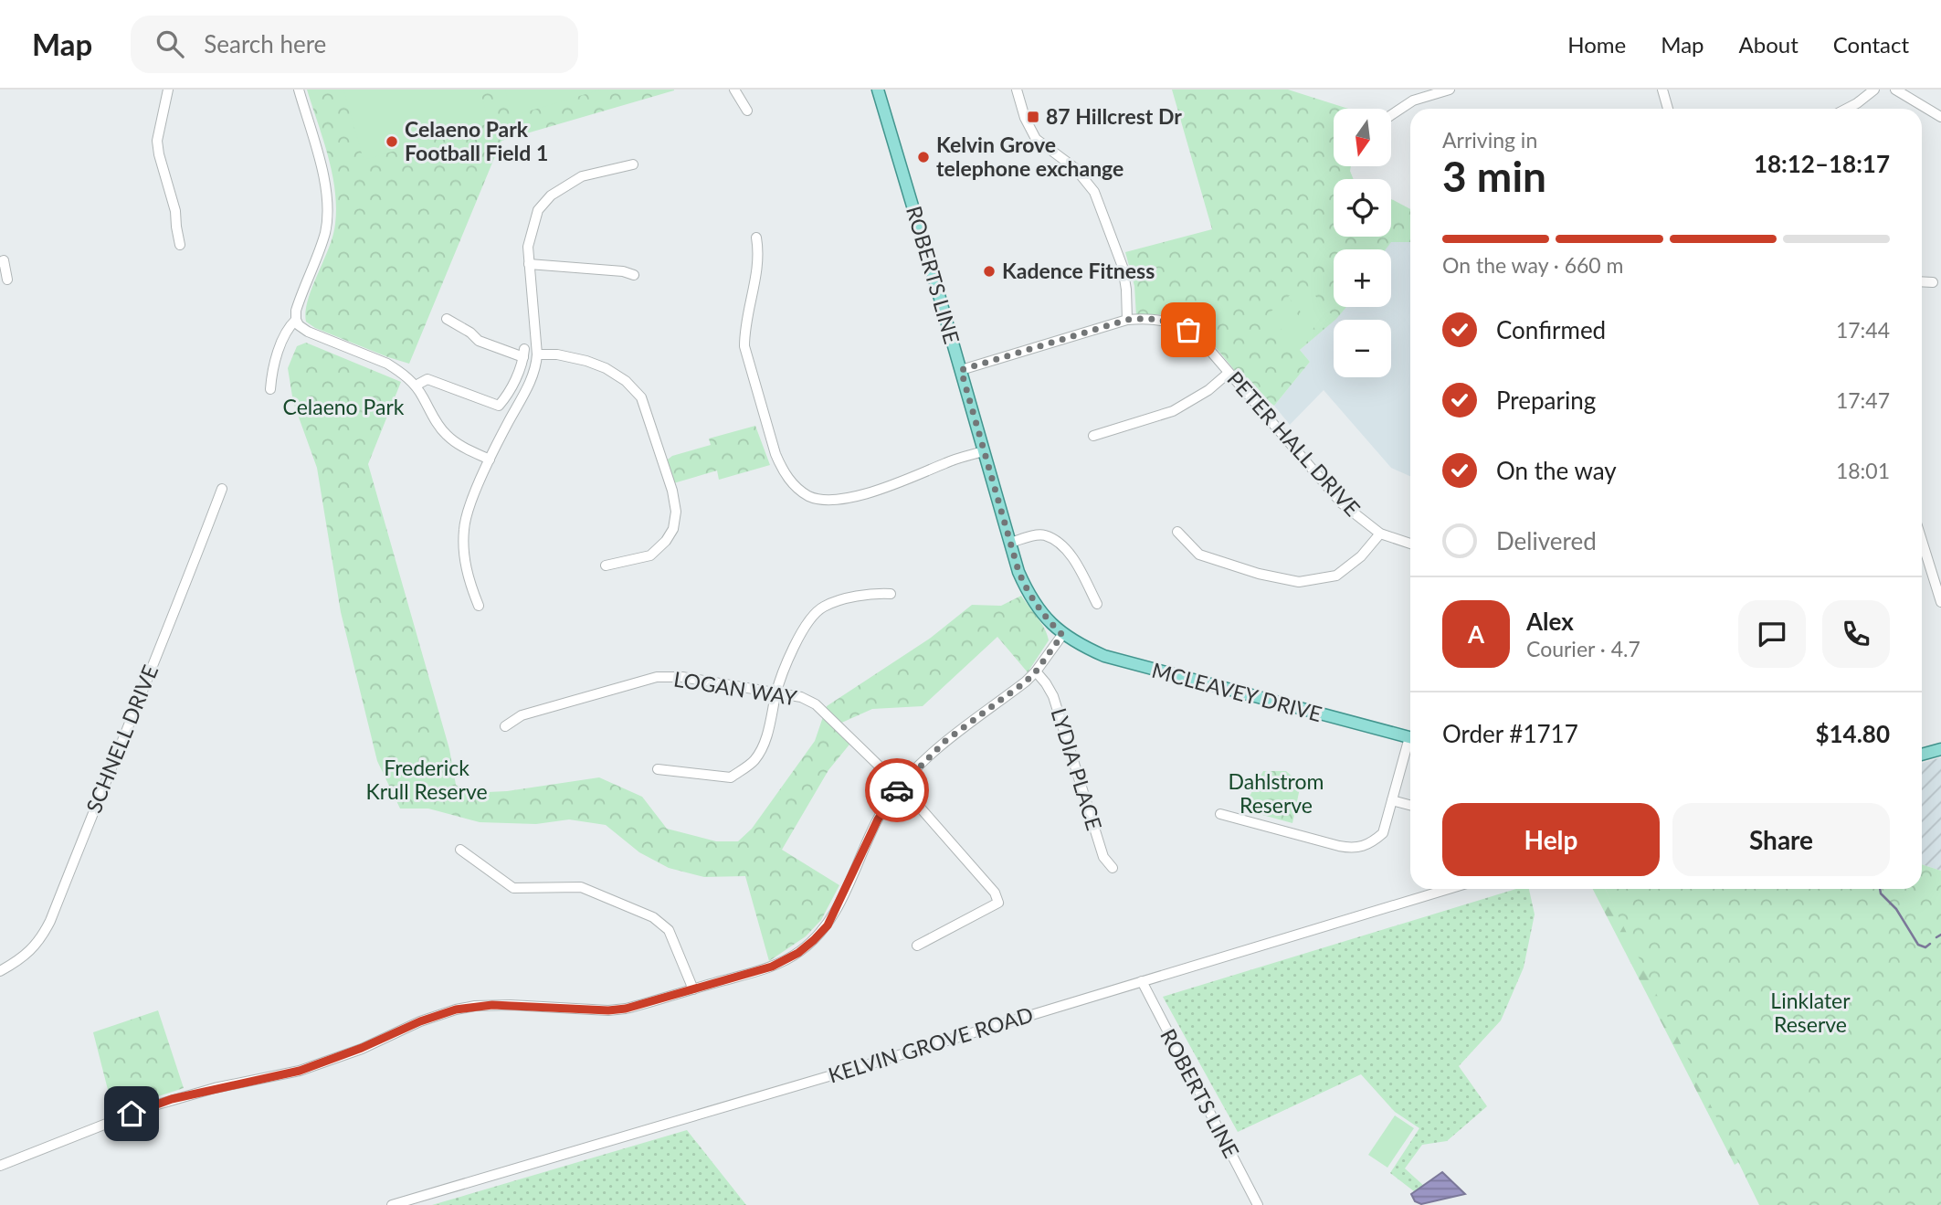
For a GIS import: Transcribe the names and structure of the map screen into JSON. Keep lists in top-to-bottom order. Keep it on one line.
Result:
{"streets":{"main road":["ROBERTS LINE","MCLEAVEY DRIVE"],"street":["PETER HALL DRIVE","LOGAN WAY","SCHNELL DRIVE","LYDIA PLACE","KELVIN GROVE ROAD"]},"crossings":[["ROBERTS LINE","PETER HALL DRIVE"],["ROBERTS LINE","MCLEAVEY DRIVE"],["ROBERTS LINE","KELVIN GROVE ROAD"]],"parks":["Celaeno Park","Frederick Krull Reserve","Dahlstrom Reserve","Linklater Reserve"],"places":{"transit":["87 Hillcrest Dr"],"other":["Celaeno Park Football Field 1","Kelvin Grove telephone exchange","Kadence Fitness"]},"north":"bottom","page":{"header":"Map","search":"Search here","nav":["Home","Map","About","Contact"],"map_buttons":["+","−"],"heading":["3 min","Arriving in","18:12–18:17"],"panel":["Alex","Courier · 4.7","Order #1717","$14.80"],"bar":"On the way · 660 m","list":[["Confirmed","17:44"],["Preparing","17:47"],["On the way","18:01"],"Delivered"],"round":"A","buttons":["Help","Share"]}}
